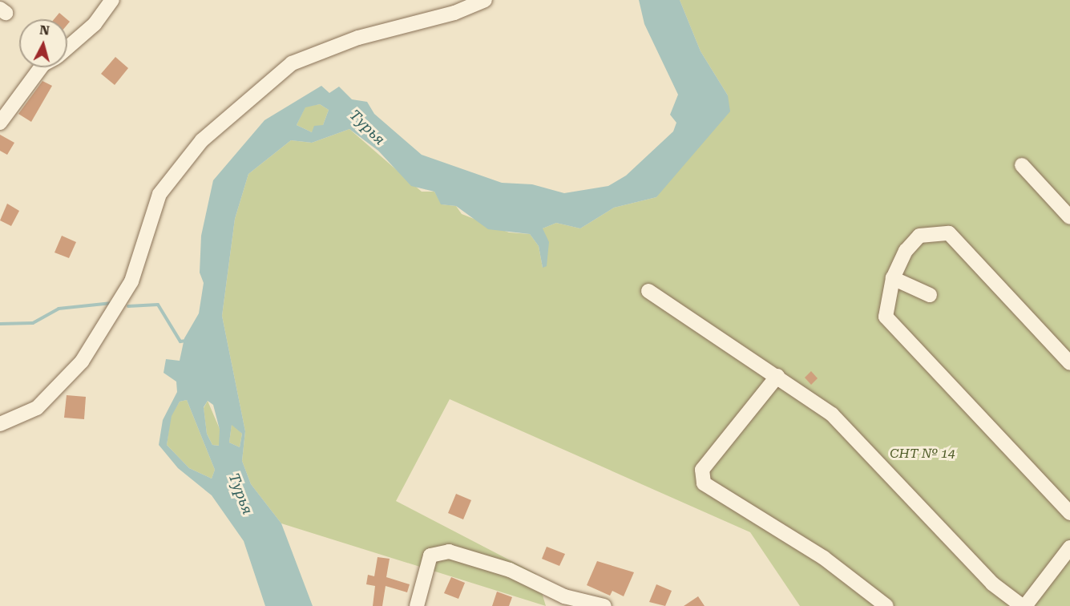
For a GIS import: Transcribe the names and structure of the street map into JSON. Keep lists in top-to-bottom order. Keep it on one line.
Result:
{"water":["Турья"],"parks":["СНТ № 14"],"north":"top"}
